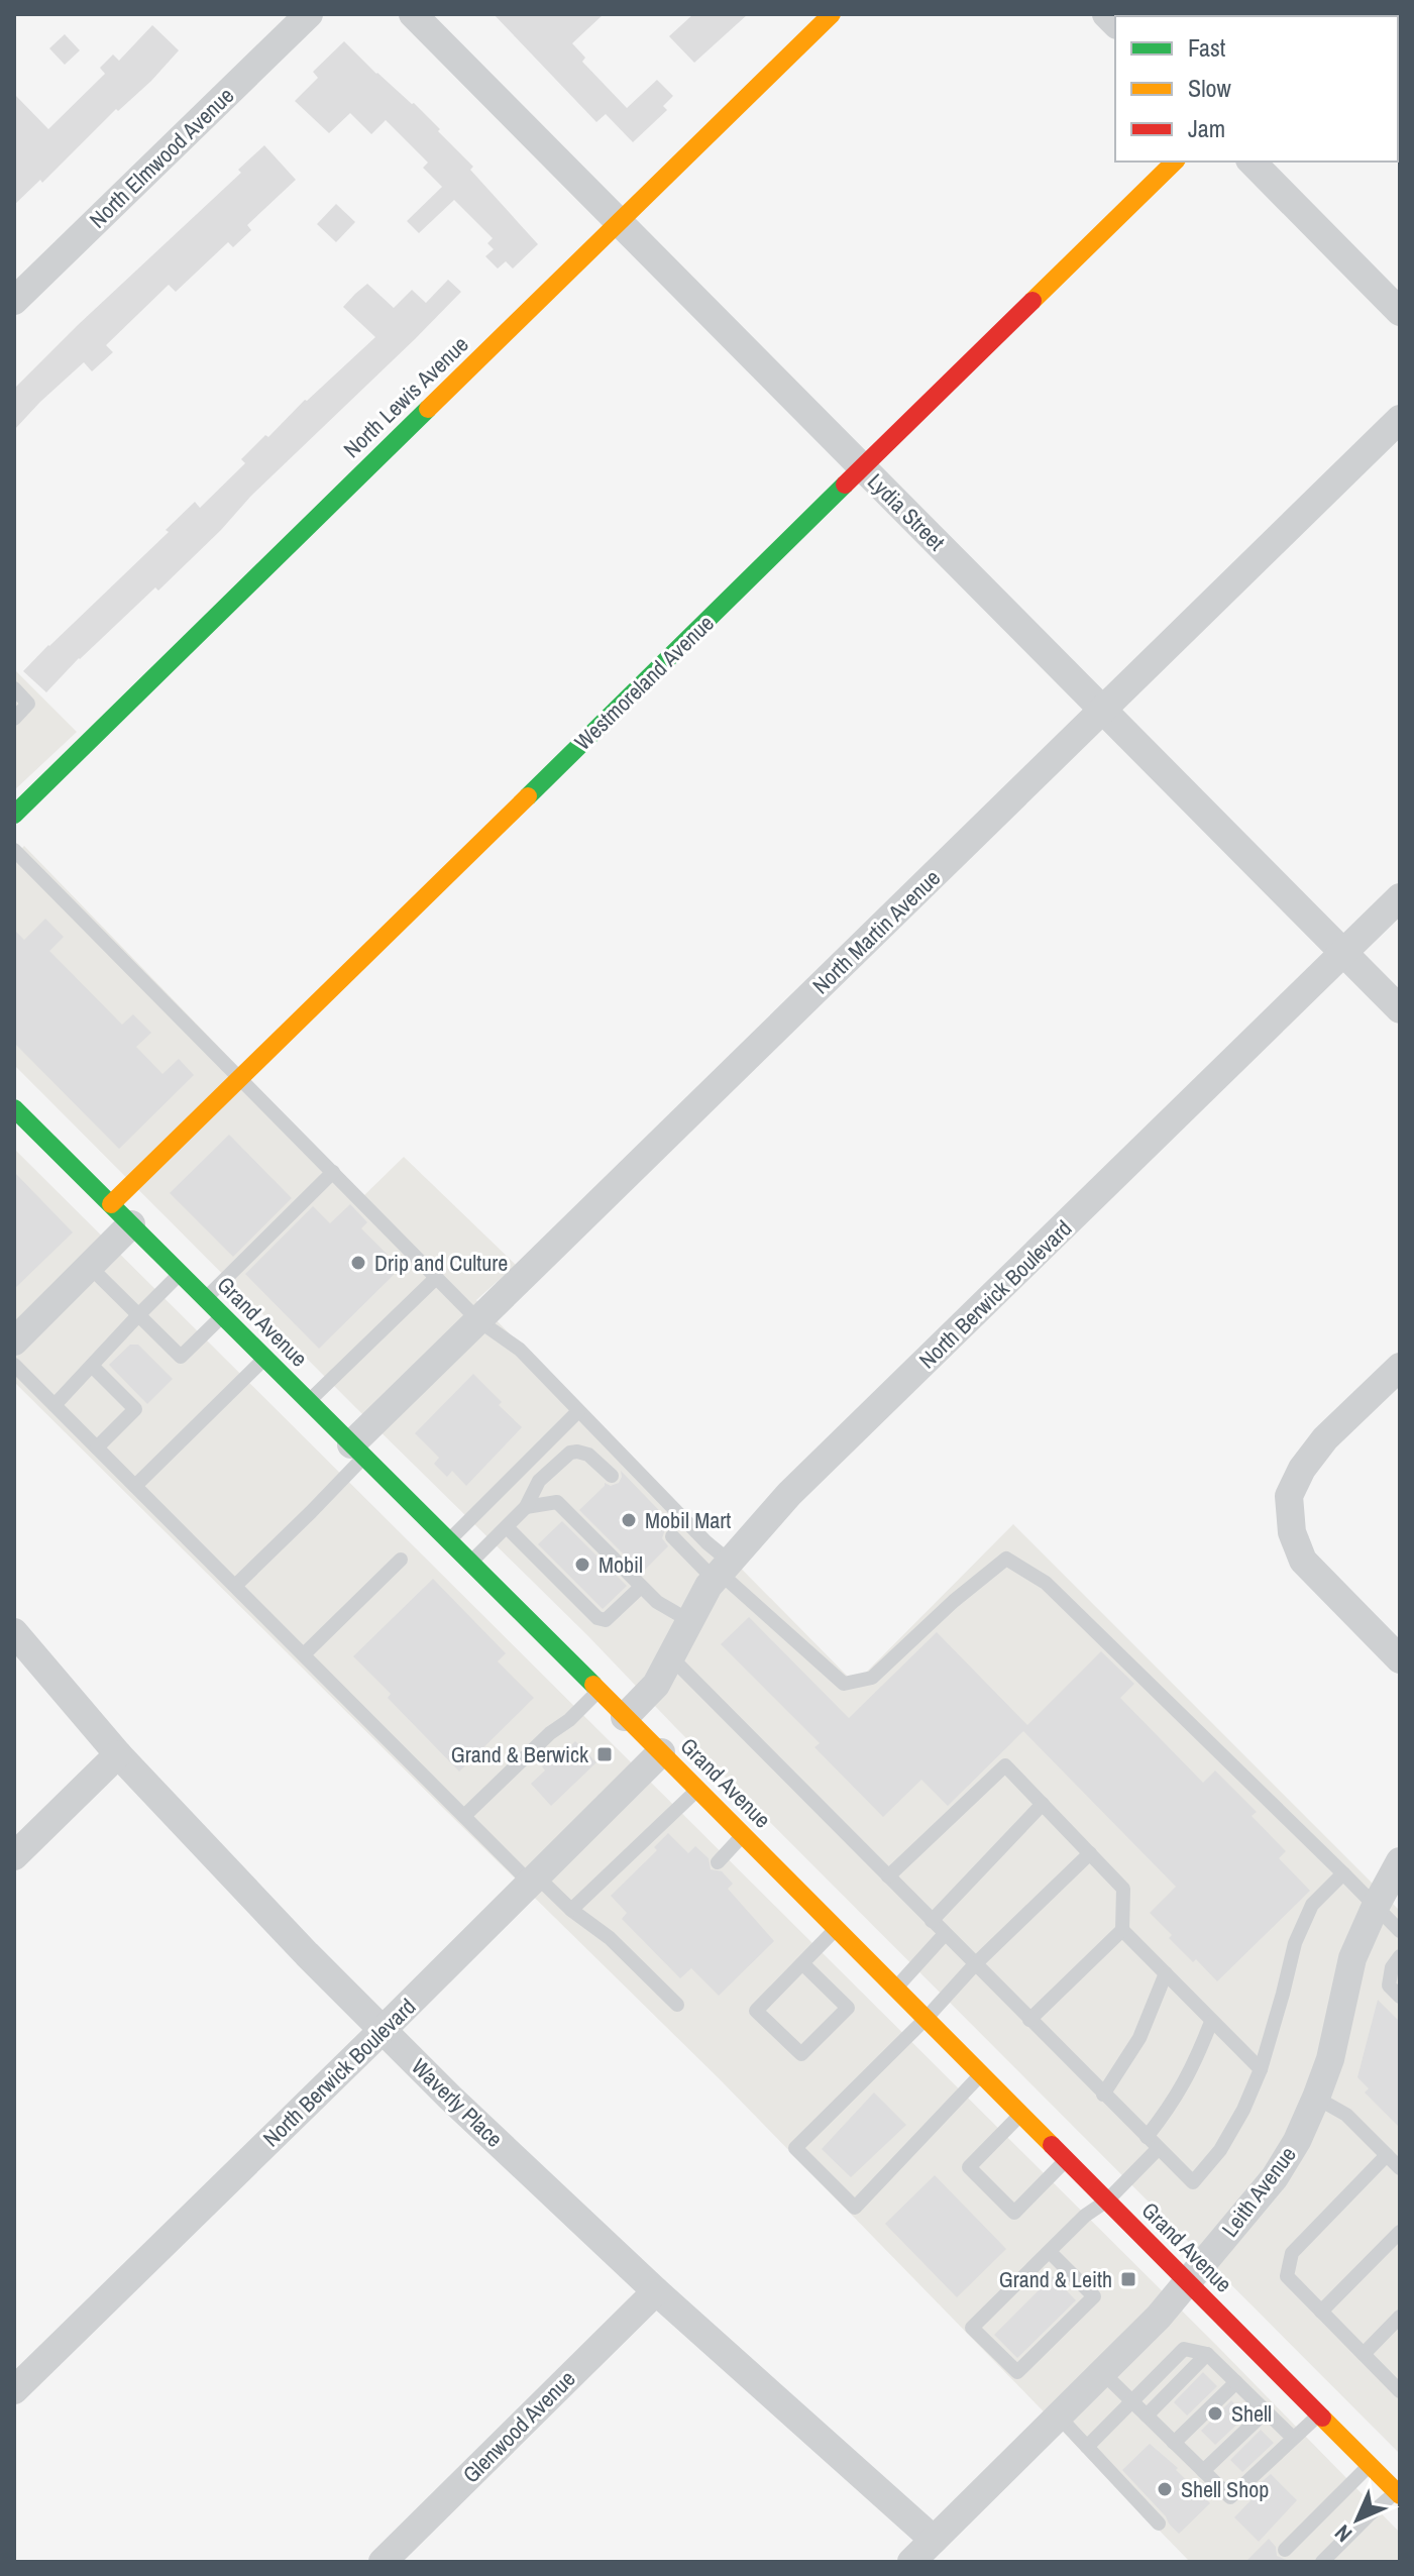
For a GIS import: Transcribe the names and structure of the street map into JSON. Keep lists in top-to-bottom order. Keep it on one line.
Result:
{"streets":{"main road":["North Lewis Avenue","Westmoreland Avenue","Grand Avenue"],"street":["North Elmwood Avenue","Lydia Street","North Martin Avenue","North Berwick Boulevard","Waverly Place","Leith Avenue","Glenwood Avenue"]},"crossings":[["North Lewis Avenue","Lydia Street"],["Lydia Street","Westmoreland Avenue"],["Lydia Street","North Martin Avenue"],["Lydia Street","North Berwick Boulevard"],["Westmoreland Avenue","Grand Avenue"],["North Martin Avenue","Grand Avenue"],["North Berwick Boulevard","Grand Avenue"],["North Berwick Boulevard","Waverly Place"],["Grand Avenue","Leith Avenue"],["Waverly Place","Leith Avenue"],["Waverly Place","Glenwood Avenue"]],"places":{"other":["Drip and Culture","Mobil Mart","Mobil","Shell","Shell Shop"],"transit":["Grand & Berwick","Grand & Leith"]},"legend":["Fast","Slow","Jam"],"north":"bottom left"}
